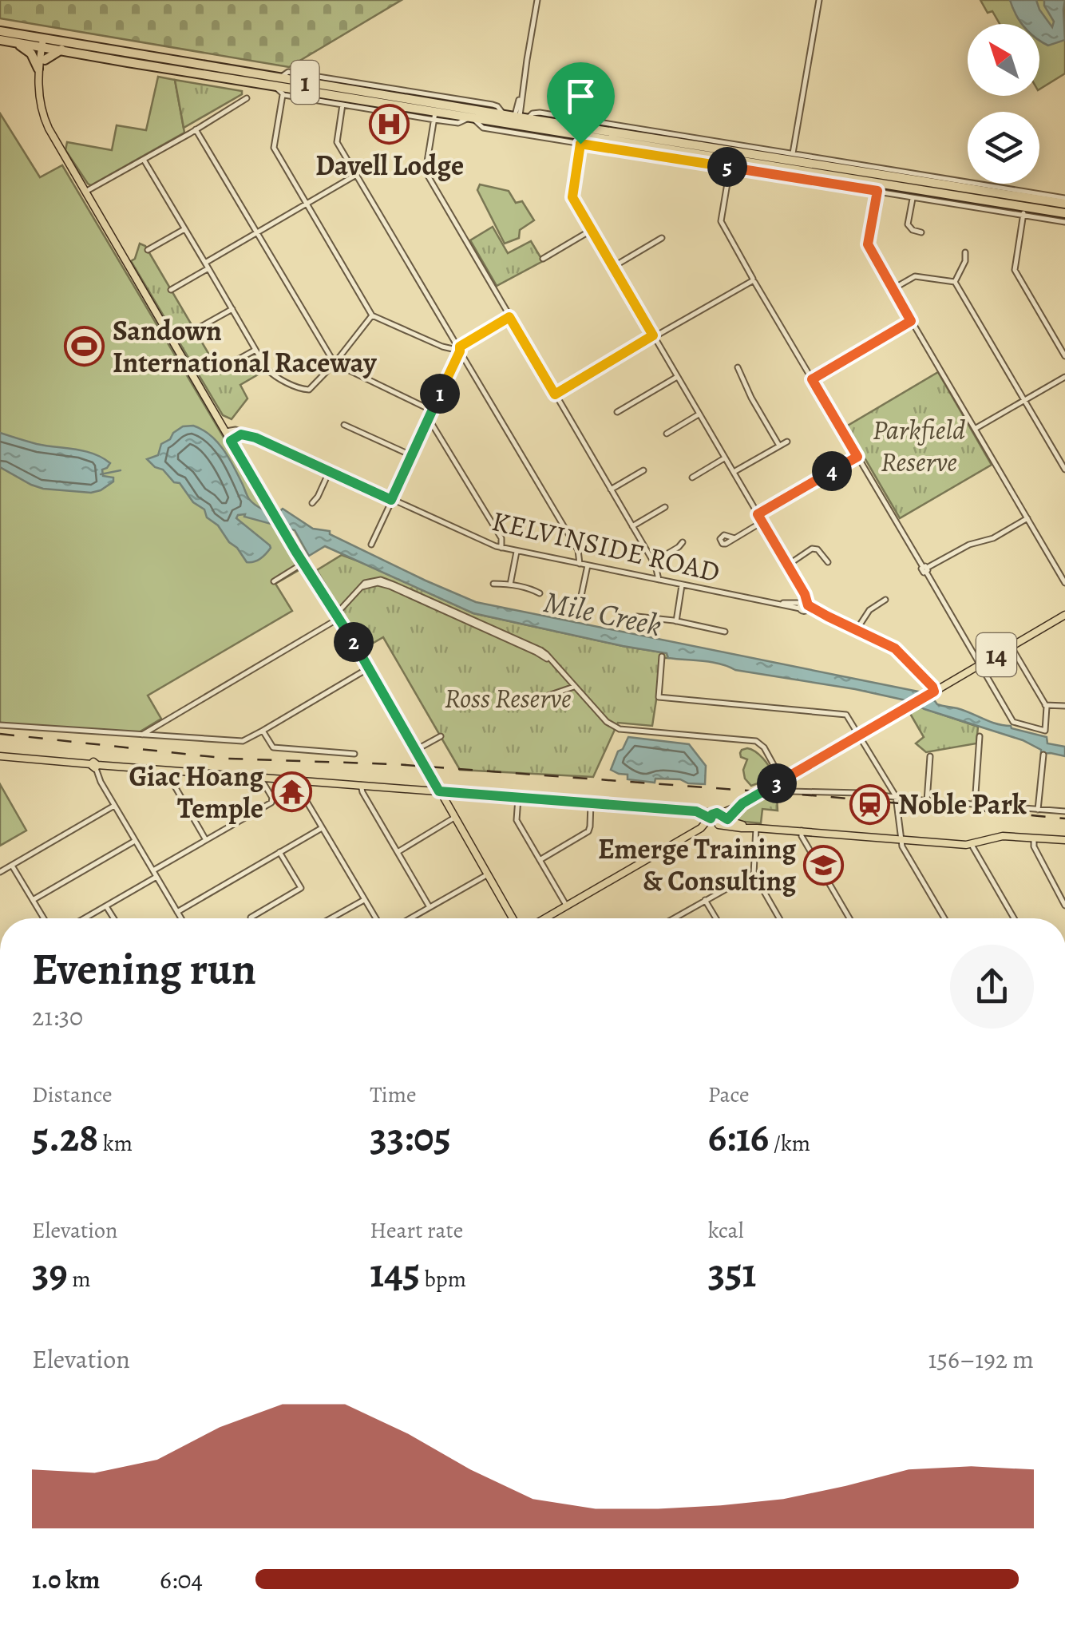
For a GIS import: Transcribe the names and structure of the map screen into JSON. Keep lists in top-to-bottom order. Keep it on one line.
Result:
{"streets":{"highway":["1"],"main road":["14"],"street":["KELVINSIDE ROAD"]},"crossings":[["KELVINSIDE ROAD","14"]],"water":["Mile Creek"],"parks":["Parkfield Reserve","Ross Reserve"],"places":{"hospital":["Davell Lodge"],"sports":["Sandown International Raceway"],"temple":["Giac Hoang Temple"],"station":["Noble Park"],"school or university":["Emerge Training & Consulting"]},"north":"top left","page":{"pins":["5","1","4","2","3"],"heading":["Evening run","21:30"],"stats":[["Distance","5.28 km"],["Time","33:05"],["Pace","6:16 /km"],["Elevation","39 m"],["Heart rate","145 bpm"],["kcal","351"]],"chart":["Elevation","156–192 m"],"list":[{"name":"1.0 km","note":"6:04"}]}}
